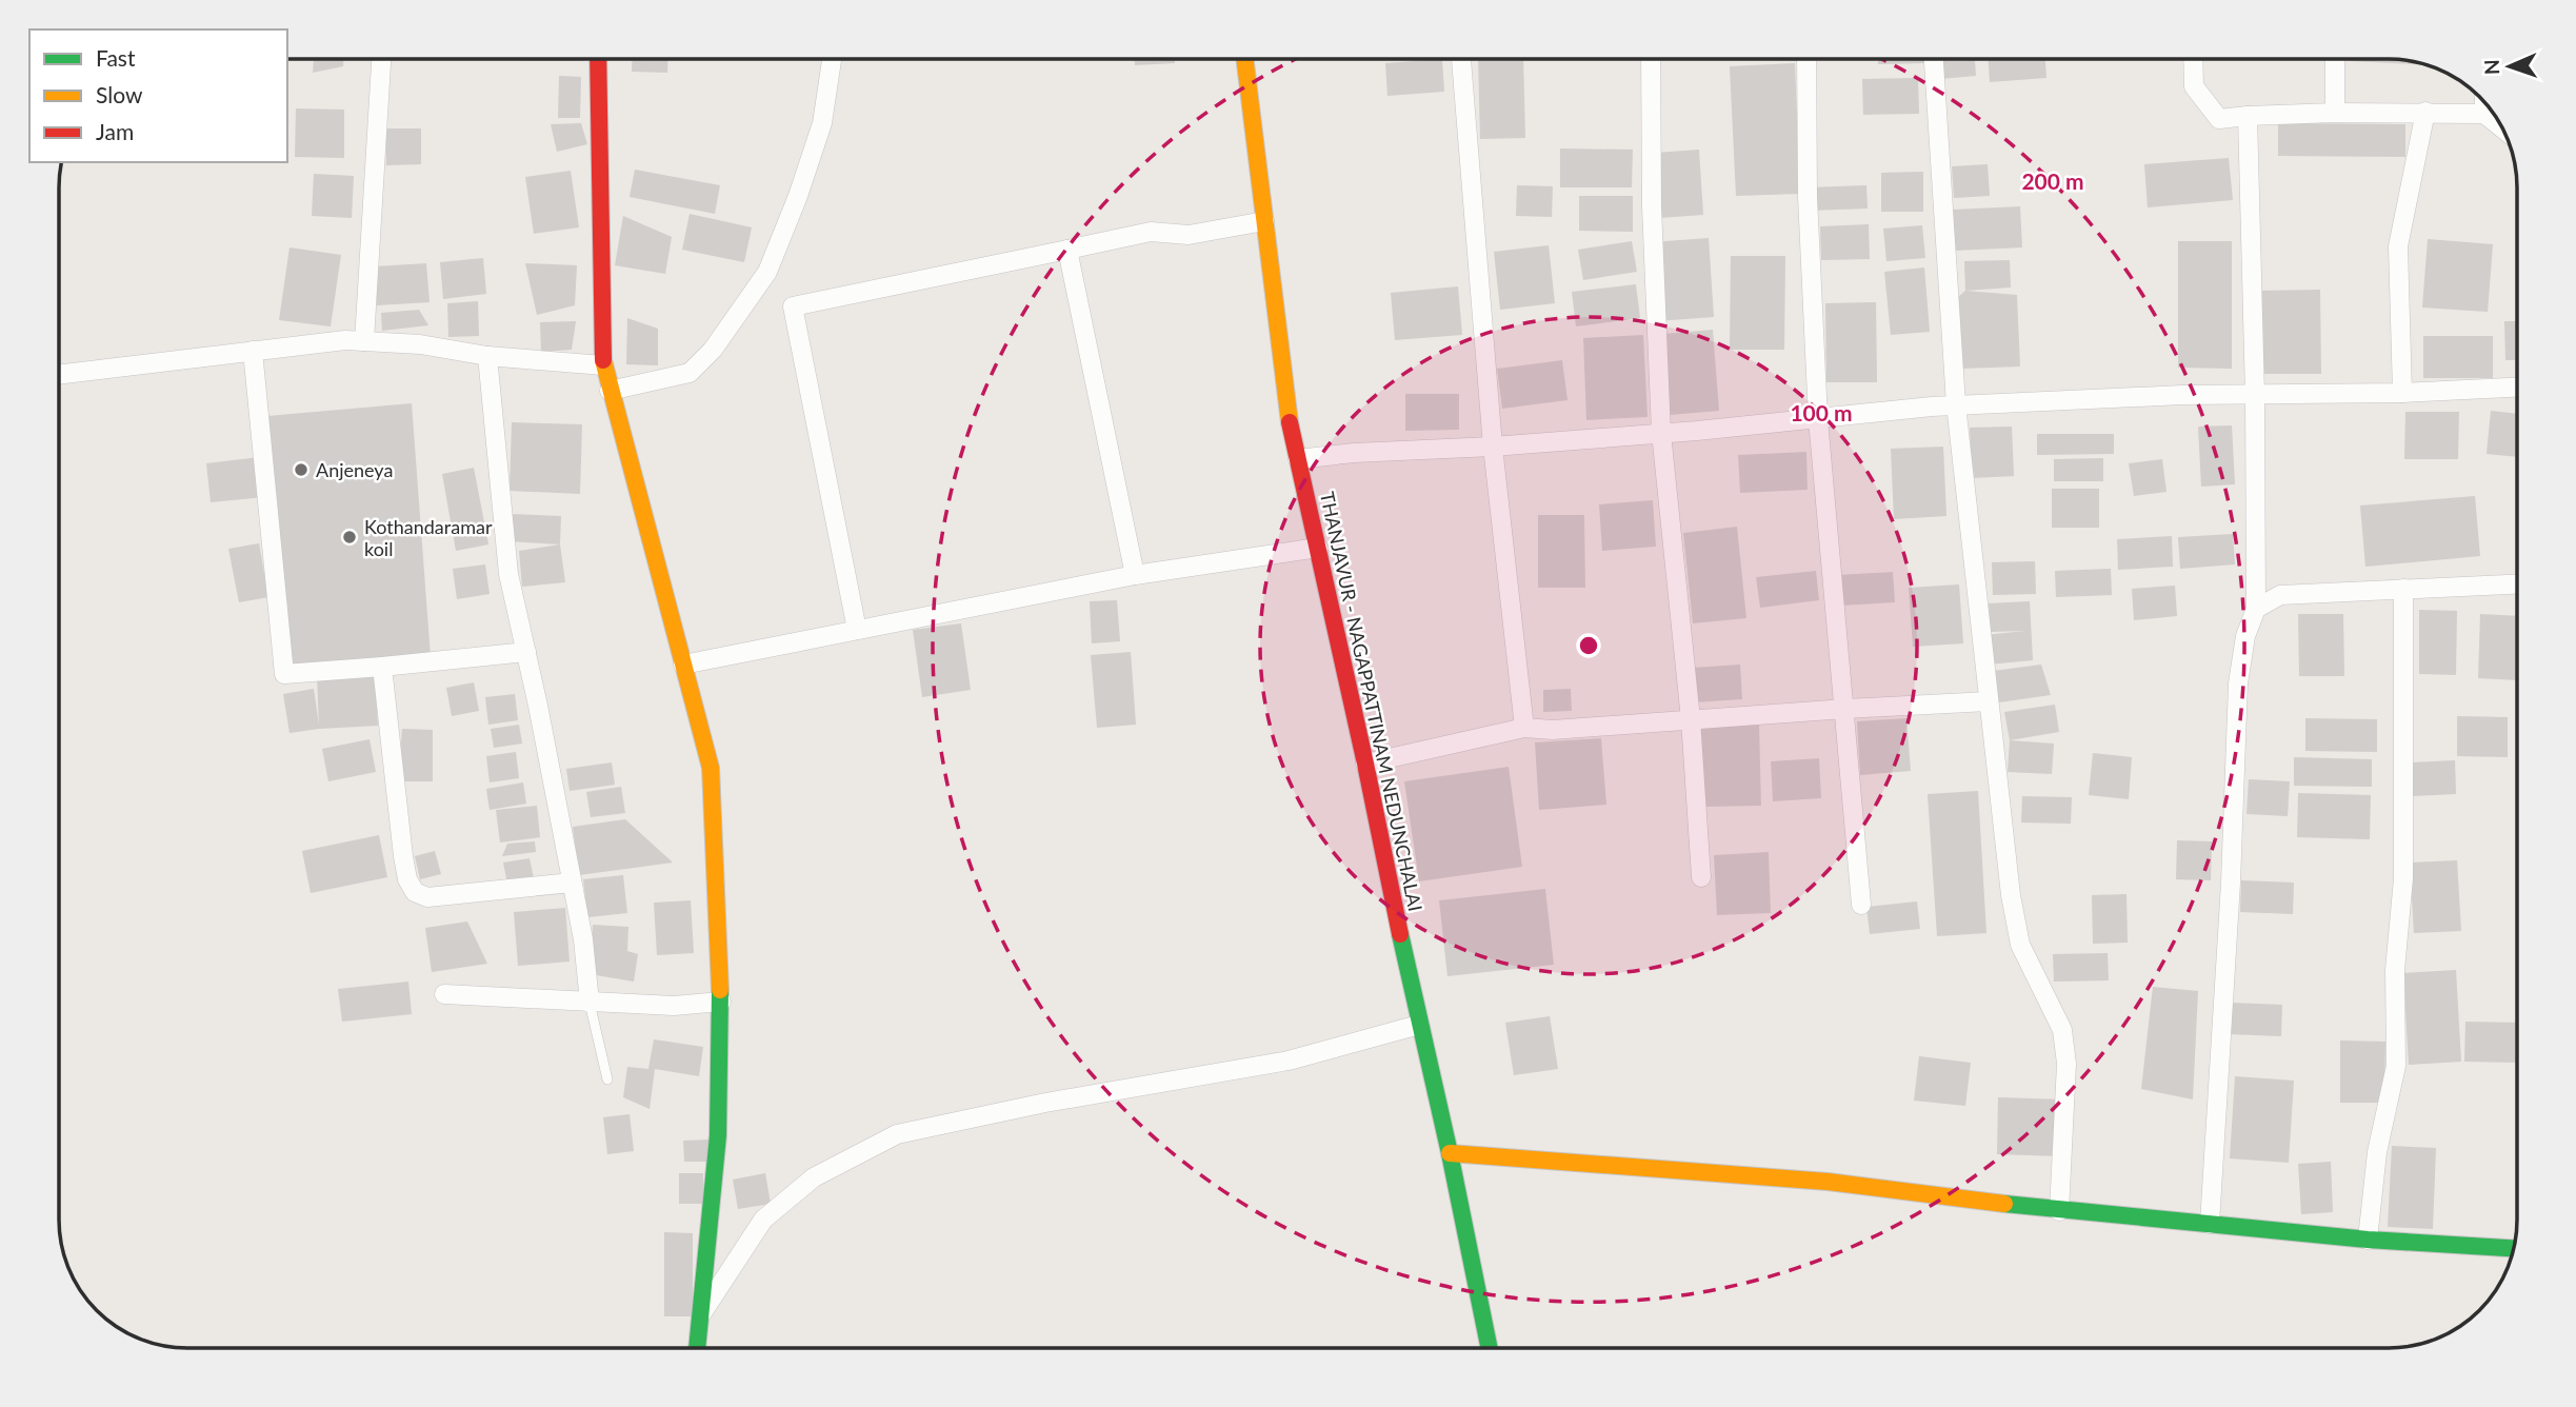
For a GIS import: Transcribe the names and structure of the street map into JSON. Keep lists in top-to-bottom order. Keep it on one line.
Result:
{"streets":{"main road":["THANJAVUR - NAGAPPATTINAM NEDUNCHALAI"]},"places":["Anjeneya","Kothandaramar koil"],"legend":["Fast","Slow","Jam"],"north":"left","rings":["200 m","100 m"]}
